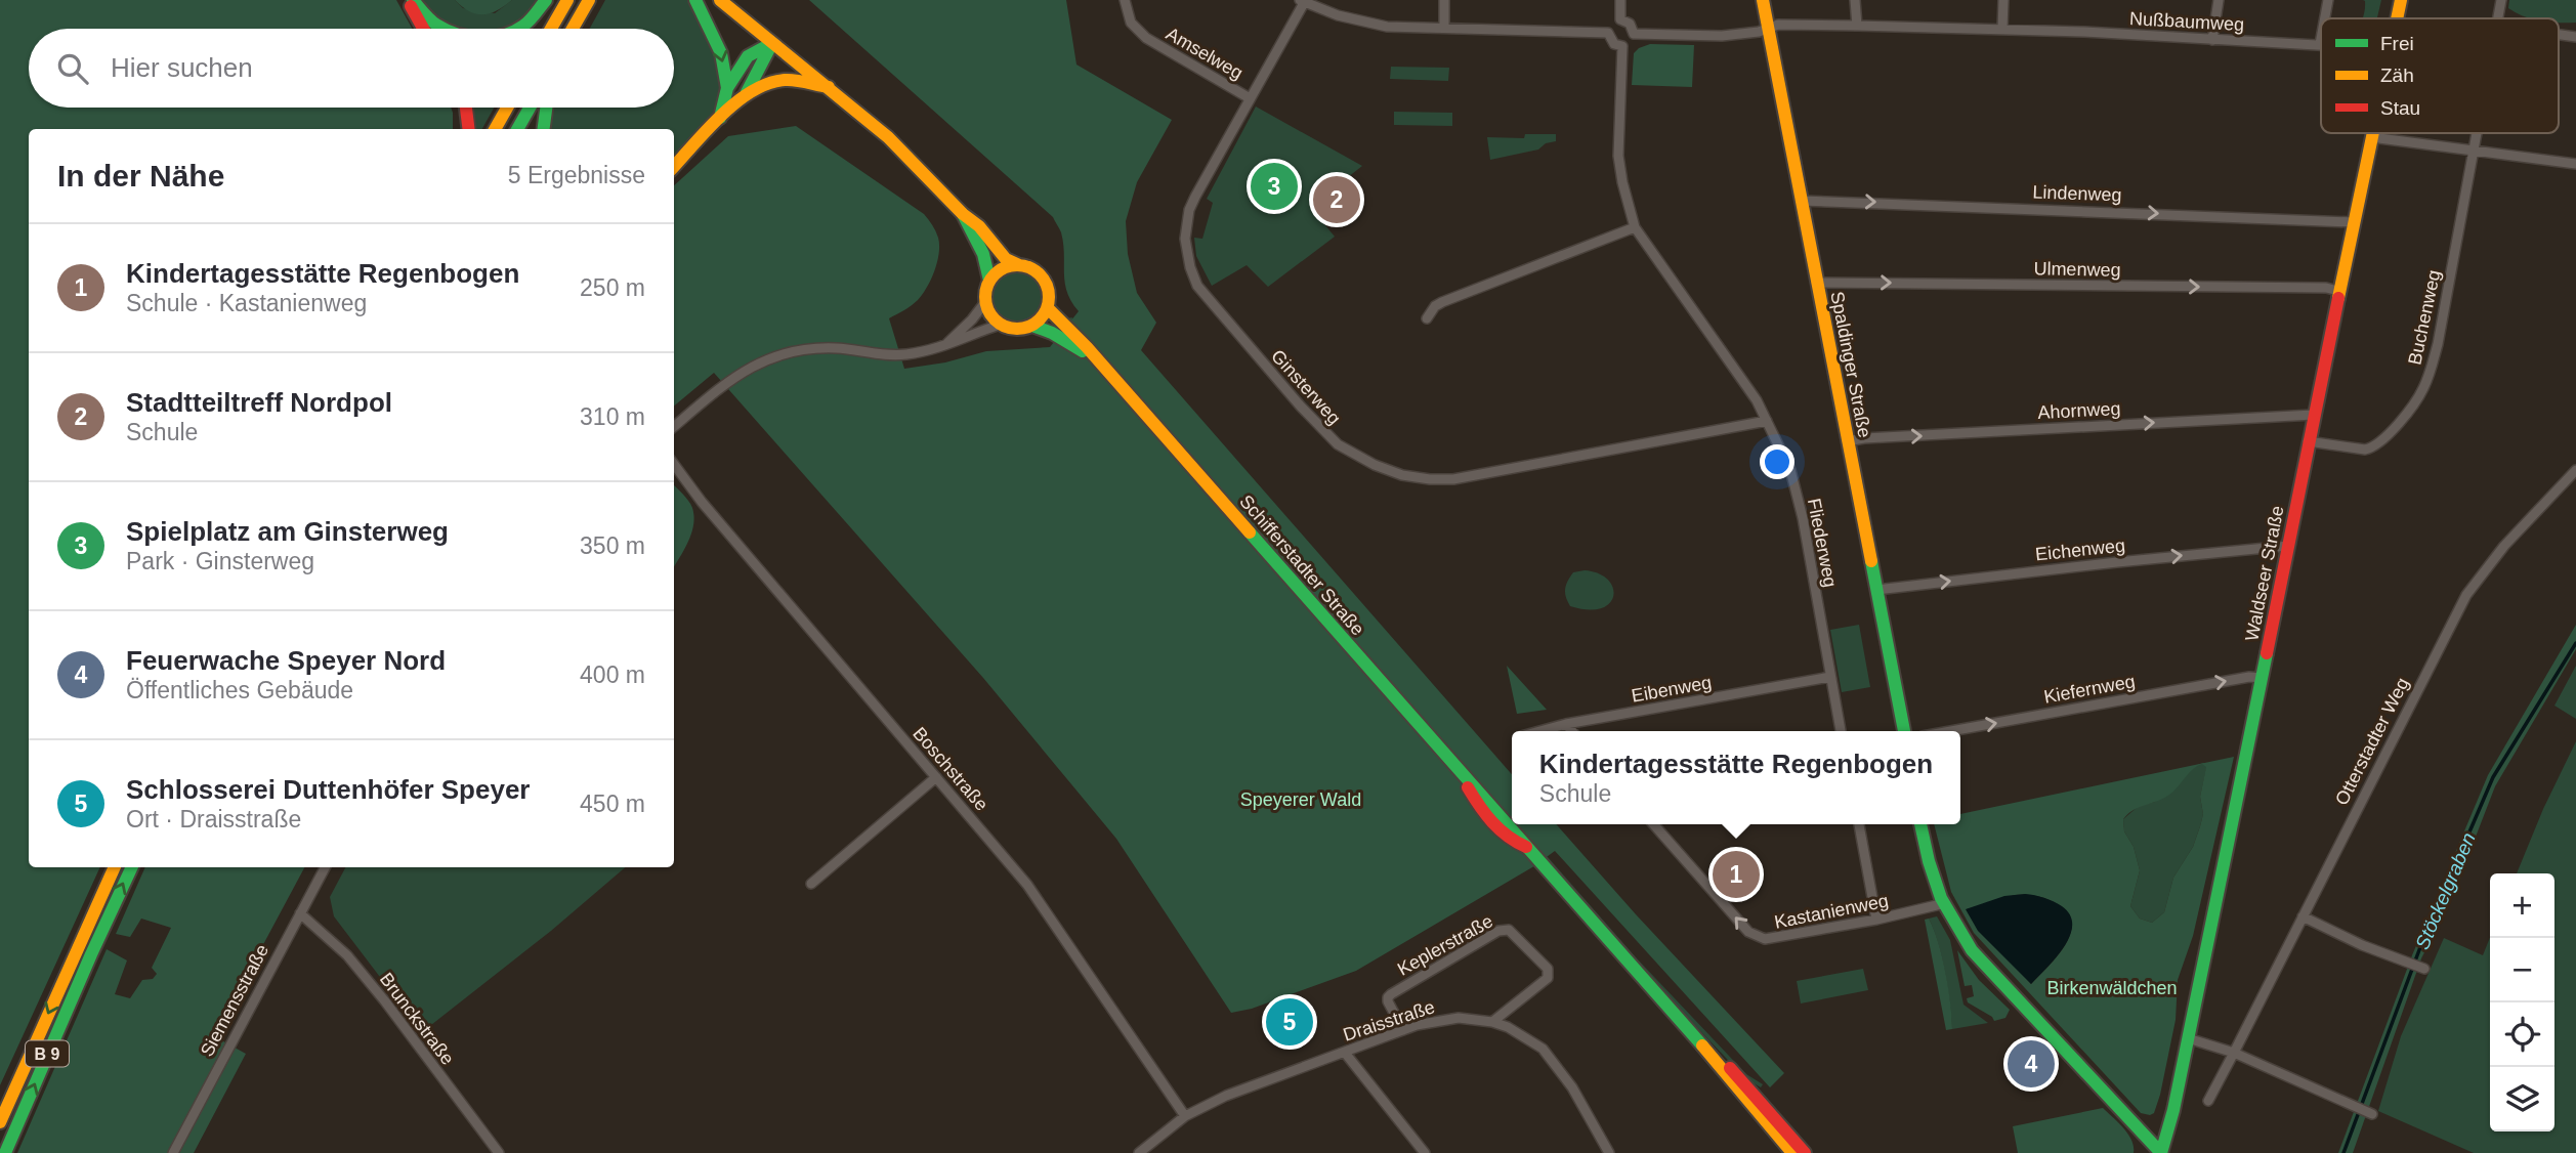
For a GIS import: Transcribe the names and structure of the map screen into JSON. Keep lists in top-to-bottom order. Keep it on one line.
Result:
{"streets":{"main road":["Spaldinger Straße","Schifferstadter Straße","Waldseer Straße","B 9"],"street":["Nußbaumweg","Amselweg","Lindenweg","Ulmenweg","Buchenweg","Ginsterweg","Ahornweg","Fliederweg","Eichenweg","Eibenweg","Kiefernweg","Otterstadter Weg","Boschstraße","Kastanienweg","Keplerstraße","Siemensstraße","Brunckstraße","Draisstraße"]},"crossings":[["Nußbaumweg","Spaldinger Straße"],["Nußbaumweg","Fliederweg"],["Amselweg","Ginsterweg"],["Lindenweg","Spaldinger Straße"],["Lindenweg","Waldseer Straße"],["Ulmenweg","Spaldinger Straße"],["Ulmenweg","Waldseer Straße"],["Buchenweg","Waldseer Straße"],["Spaldinger Straße","Ahornweg"],["Spaldinger Straße","Eichenweg"],["Ginsterweg","Fliederweg"],["Ahornweg","Waldseer Straße"],["Fliederweg","Eibenweg"],["Eichenweg","Waldseer Straße"],["Waldseer Straße","Kiefernweg"],["Boschstraße","Draisstraße"],["Keplerstraße","Draisstraße"],["Siemensstraße","Brunckstraße"]],"one_way":["Lindenweg","Ulmenweg","Ahornweg","Eichenweg","Kiefernweg","Kastanienweg"],"water":["Stöckelgraben"],"parks":["Speyerer Wald","Birkenwäldchen"],"legend":["Frei","Zäh","Stau"],"page":{"search":"Hier suchen","heading":["In der Nähe","5 Ergebnisse"],"pins":["3","2","1","5","4"],"list":[{"mark":"1","name":"Kindertagesstätte Regenbogen","note":"Schule · Kastanienweg","value":"250 m"},{"mark":"2","name":"Stadtteiltreff Nordpol","note":"Schule","value":"310 m"},{"mark":"3","name":"Spielplatz am Ginsterweg","note":"Park · Ginsterweg","value":"350 m"},{"mark":"4","name":"Feuerwache Speyer Nord","note":"Öffentliches Gebäude","value":"400 m"},{"mark":"5","name":"Schlosserei Duttenhöfer Speyer","note":"Ort · Draisstraße","value":"450 m"}],"popup":["Kindertagesstätte Regenbogen","Schule"],"map_buttons":["+","−"]}}
